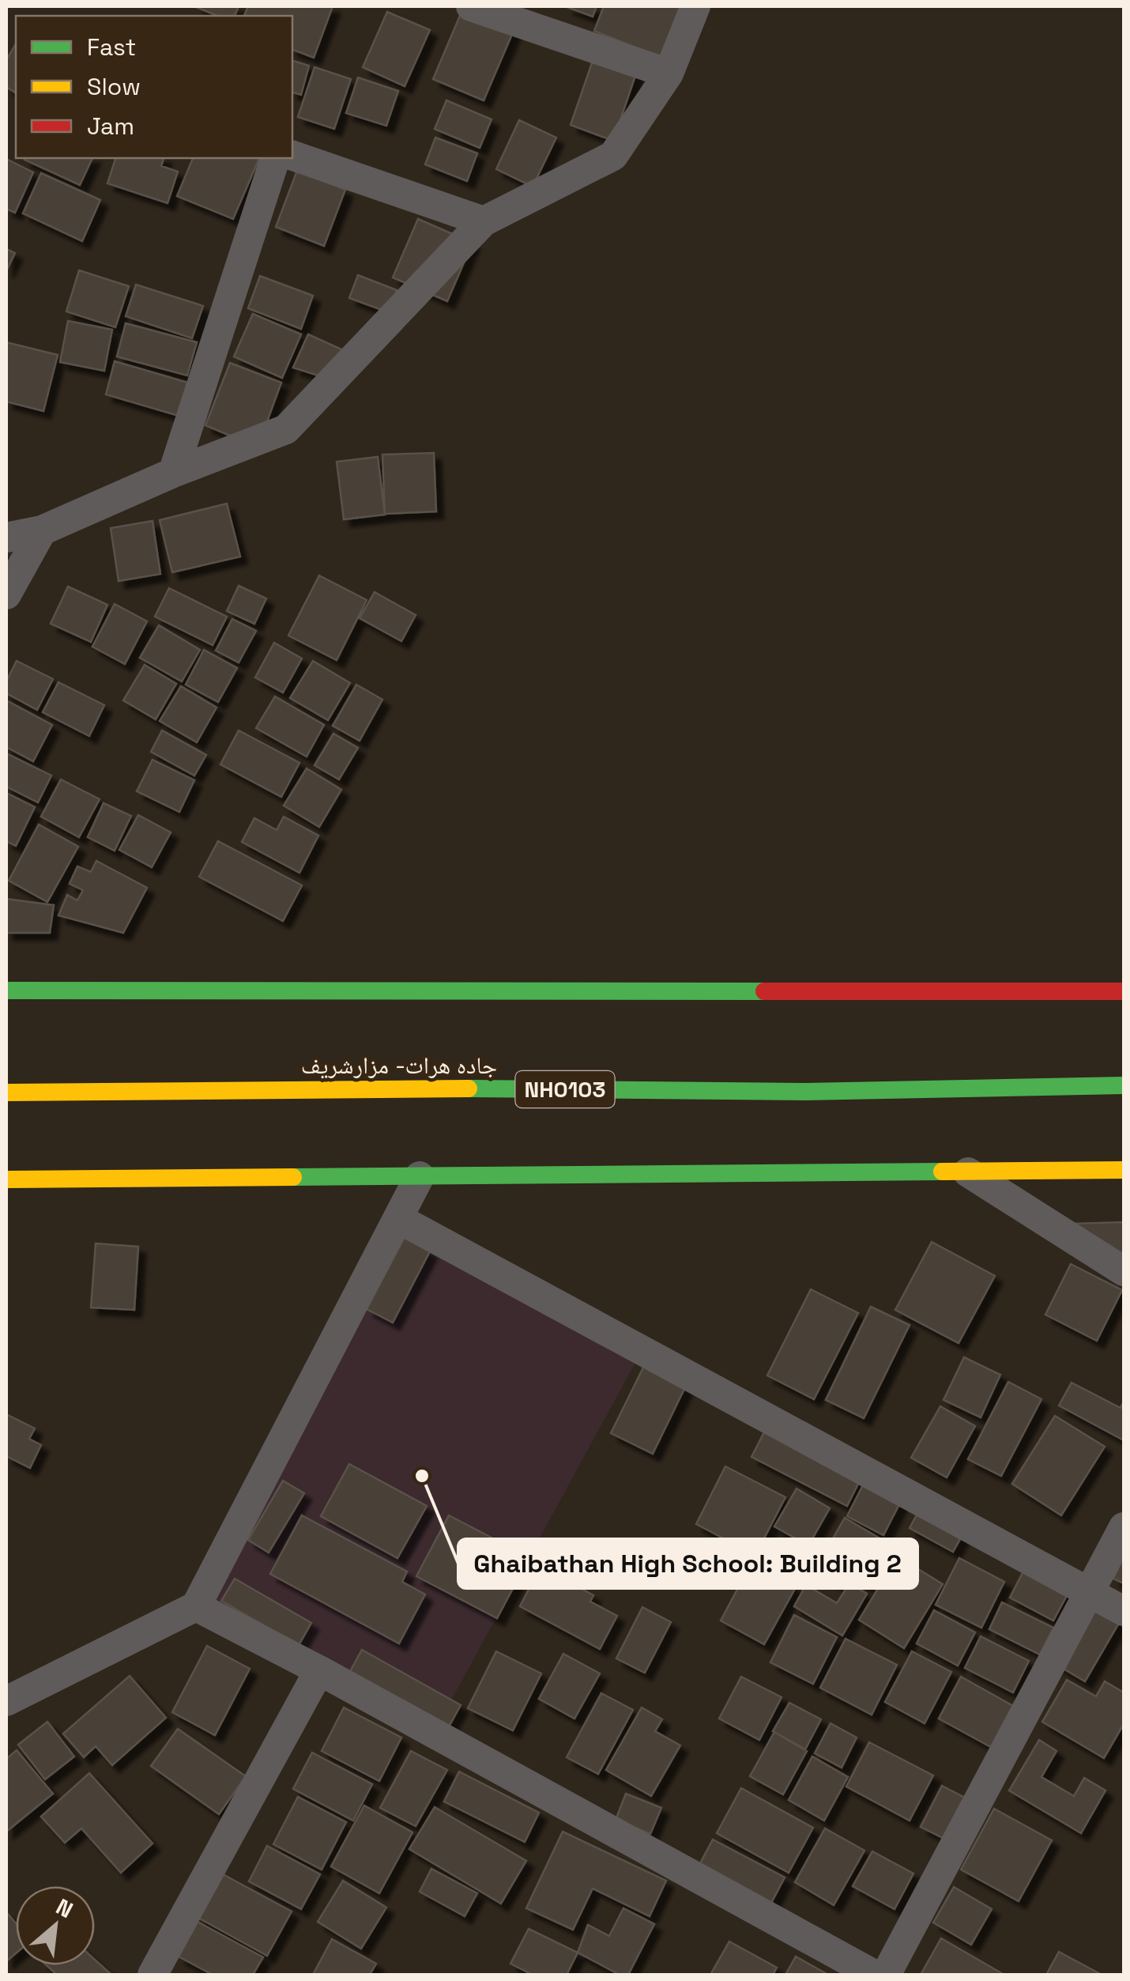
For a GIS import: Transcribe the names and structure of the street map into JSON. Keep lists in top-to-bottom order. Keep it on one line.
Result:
{"streets":{"main road":["جاده هرات- مزارشریف","NH0103"]},"places":["Ghaibathan High School: Building 2"],"legend":["Fast","Slow","Jam"],"north":"top right"}
